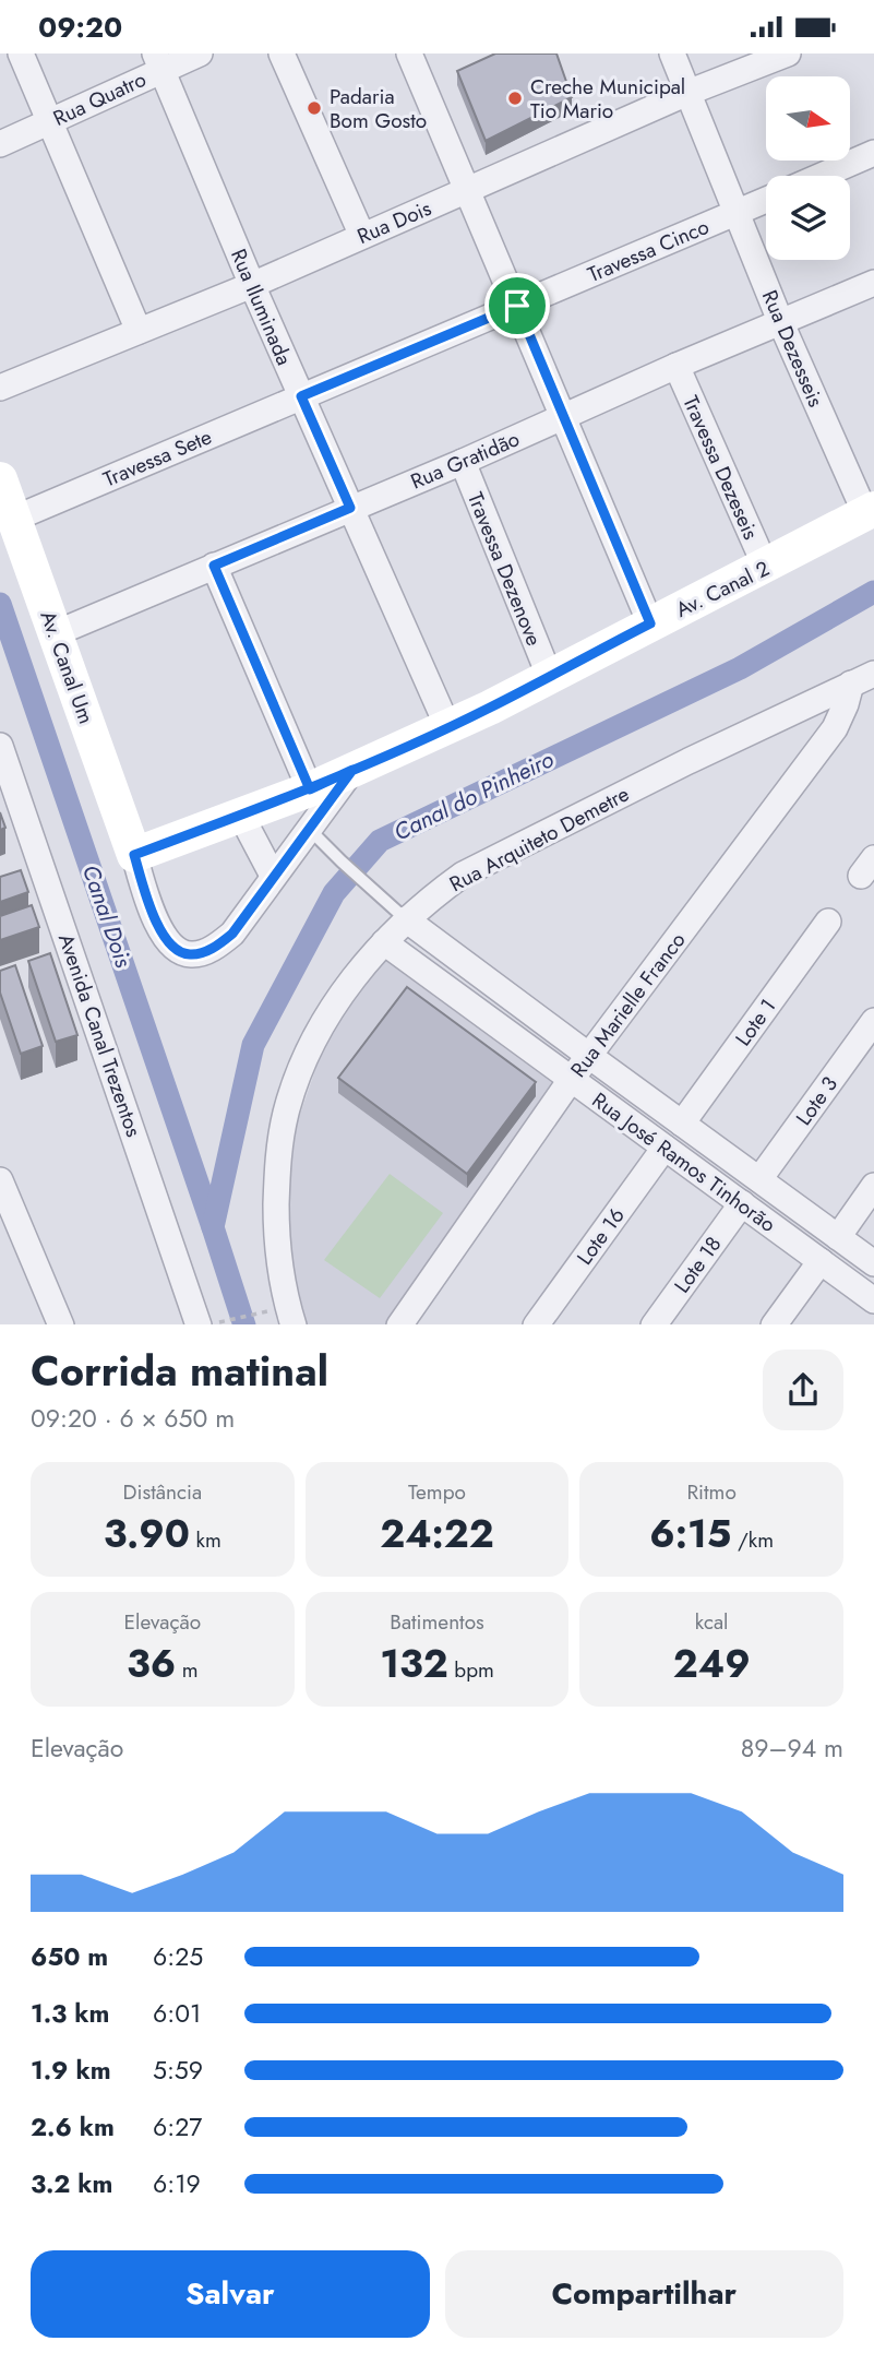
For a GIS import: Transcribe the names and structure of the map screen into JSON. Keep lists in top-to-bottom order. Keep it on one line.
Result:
{"streets":{"street":["Rua Quatro","Rua Dois","Travessa Cinco","Rua Iluminada","Rua Dezesseis","Travessa Sete","Rua Gratidão","Travessa Dezeseis","Travessa Dezenove","Av. Canal 2","Av. Canal Um","Rua Arquiteto Demetre","Rua Marielle Franco","Lote 1","Avenida Canal Trezentos","Lote 3","Rua José Ramos Tinhorão","Lote 16","Lote 18"]},"crossings":[["Rua Quatro","Rua Iluminada"],["Rua Dois","Rua Iluminada"],["Rua Dois","Rua Dezesseis"],["Travessa Cinco","Rua Iluminada"],["Travessa Cinco","Rua Dezesseis"],["Travessa Cinco","Travessa Sete"],["Rua Iluminada","Travessa Sete"],["Rua Iluminada","Rua Gratidão"],["Rua Iluminada","Av. Canal 2"],["Rua Dezesseis","Rua Gratidão"],["Rua Dezesseis","Av. Canal 2"],["Travessa Sete","Av. Canal Um"],["Rua Gratidão","Travessa Dezeseis"],["Rua Gratidão","Travessa Dezenove"],["Rua Gratidão","Av. Canal Um"],["Travessa Dezeseis","Av. Canal 2"],["Travessa Dezenove","Av. Canal 2"],["Av. Canal 2","Av. Canal Um"],["Rua Arquiteto Demetre","Rua Marielle Franco"],["Rua Arquiteto Demetre","Rua José Ramos Tinhorão"],["Rua Marielle Franco","Rua José Ramos Tinhorão"],["Lote 1","Rua José Ramos Tinhorão"],["Lote 3","Rua José Ramos Tinhorão"],["Rua José Ramos Tinhorão","Lote 16"],["Rua José Ramos Tinhorão","Lote 18"]],"water":["Canal do Pinheiro","Canal Dois"],"places":["Creche Municipal Tio Mario","Padaria Bom Gosto"],"north":"right","page":{"status":"09:20","heading":["Corrida matinal","09:20 · 6 × 650 m"],"stats":[["Distância","3.90 km"],["Tempo","24:22"],["Ritmo","6:15 /km"],["Elevação","36 m"],["Batimentos","132 bpm"],["kcal","249"]],"chart":["Elevação","89–94 m"],"list":[{"name":"650 m","note":"6:25"},{"name":"1.3 km","note":"6:01"},{"name":"1.9 km","note":"5:59"},{"name":"2.6 km","note":"6:27"},{"name":"3.2 km","note":"6:19"}],"buttons":["Salvar","Compartilhar"]}}
